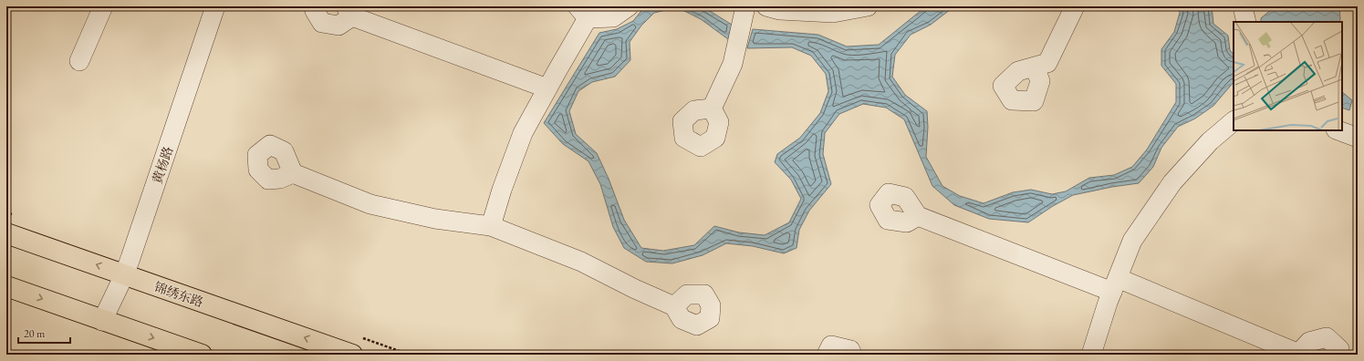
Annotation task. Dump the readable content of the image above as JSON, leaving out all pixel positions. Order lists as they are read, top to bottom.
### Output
{
  "streets": {
    "main road": ["锦绣东路"],
    "street": ["黄杨路"]
  },
  "crossings": [
    ["黄杨路", "锦绣东路"]
  ],
  "scale_bar": "20 m"
}
